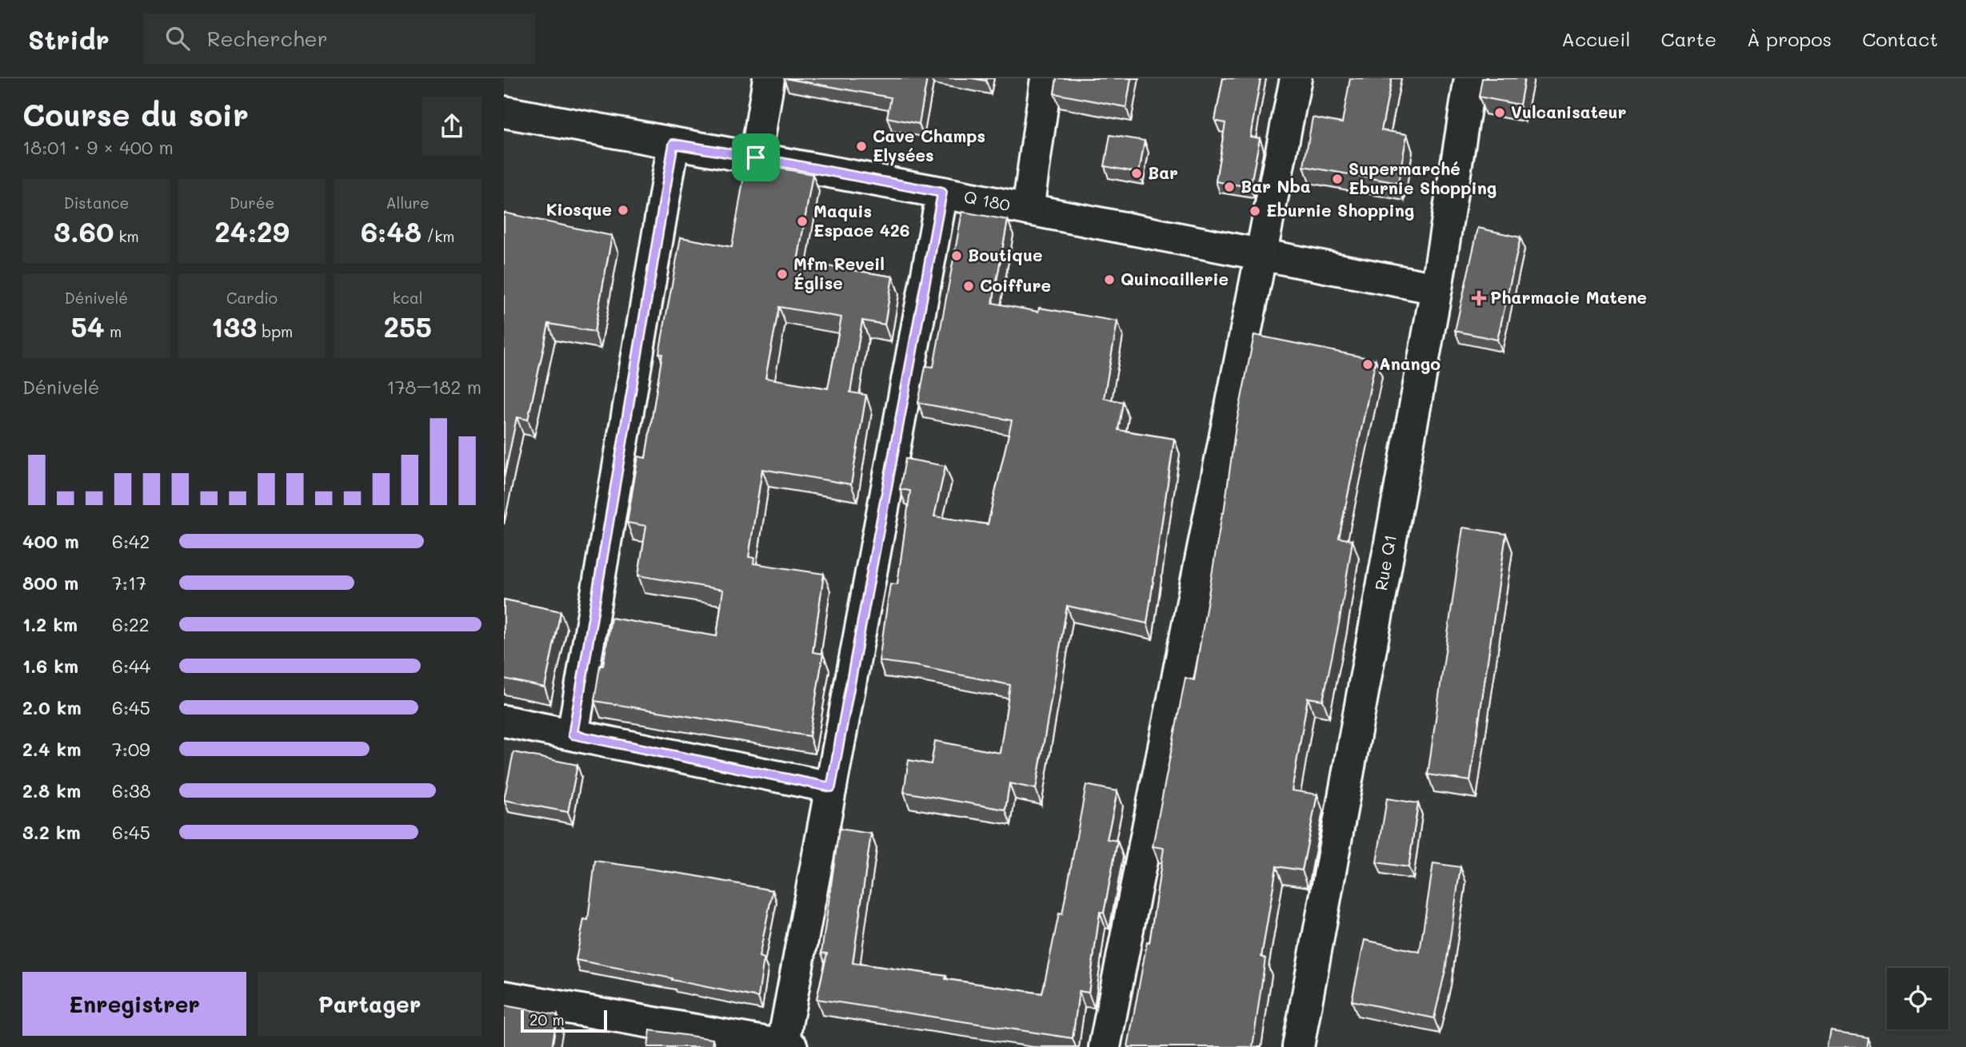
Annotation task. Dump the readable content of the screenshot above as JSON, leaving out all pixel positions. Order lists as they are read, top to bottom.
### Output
{
  "streets": {
    "street": ["Q 180", "Rue Q1"]
  },
  "crossings": [
    ["Q 180", "Rue Q1"]
  ],
  "places": {
    "other": [
      "Vulcanisateur",
      "Cave Champs Elysées",
      "Bar",
      "Supermarché Eburnie Shopping",
      "Bar Nba",
      "Kiosque",
      "Eburnie Shopping",
      "Maquis Espace 426",
      "Boutique",
      "Mfm Reveil Église",
      "Quincaillerie",
      "Coiffure",
      "Anango"
    ],
    "health": ["Pharmacie Matene"]
  },
  "scale_bar": "20 m",
  "page": {
    "header": "Stridr",
    "search": "Rechercher",
    "nav": [
      "Accueil",
      "Carte",
      "À propos",
      "Contact"
    ],
    "heading": ["Course du soir", "18:01 · 9 × 400 m"],
    "stats": [
      ["Distance", "3.60 km"],
      ["Durée", "24:29"],
      ["Allure", "6:48 /km"],
      ["Dénivelé", "54 m"],
      ["Cardio", "133 bpm"],
      ["kcal", "255"]
    ],
    "chart": ["Dénivelé", "178–182 m"],
    "list": [
      {
        "name": "400 m",
        "note": "6:42"
      },
      {
        "name": "800 m",
        "note": "7:17"
      },
      {
        "name": "1.2 km",
        "note": "6:22"
      },
      {
        "name": "1.6 km",
        "note": "6:44"
      },
      {
        "name": "2.0 km",
        "note": "6:45"
      },
      {
        "name": "2.4 km",
        "note": "7:09"
      },
      {
        "name": "2.8 km",
        "note": "6:38"
      },
      {
        "name": "3.2 km",
        "note": "6:45"
      }
    ],
    "buttons": ["Enregistrer", "Partager"],
    "scale": "20 m"
  }
}
